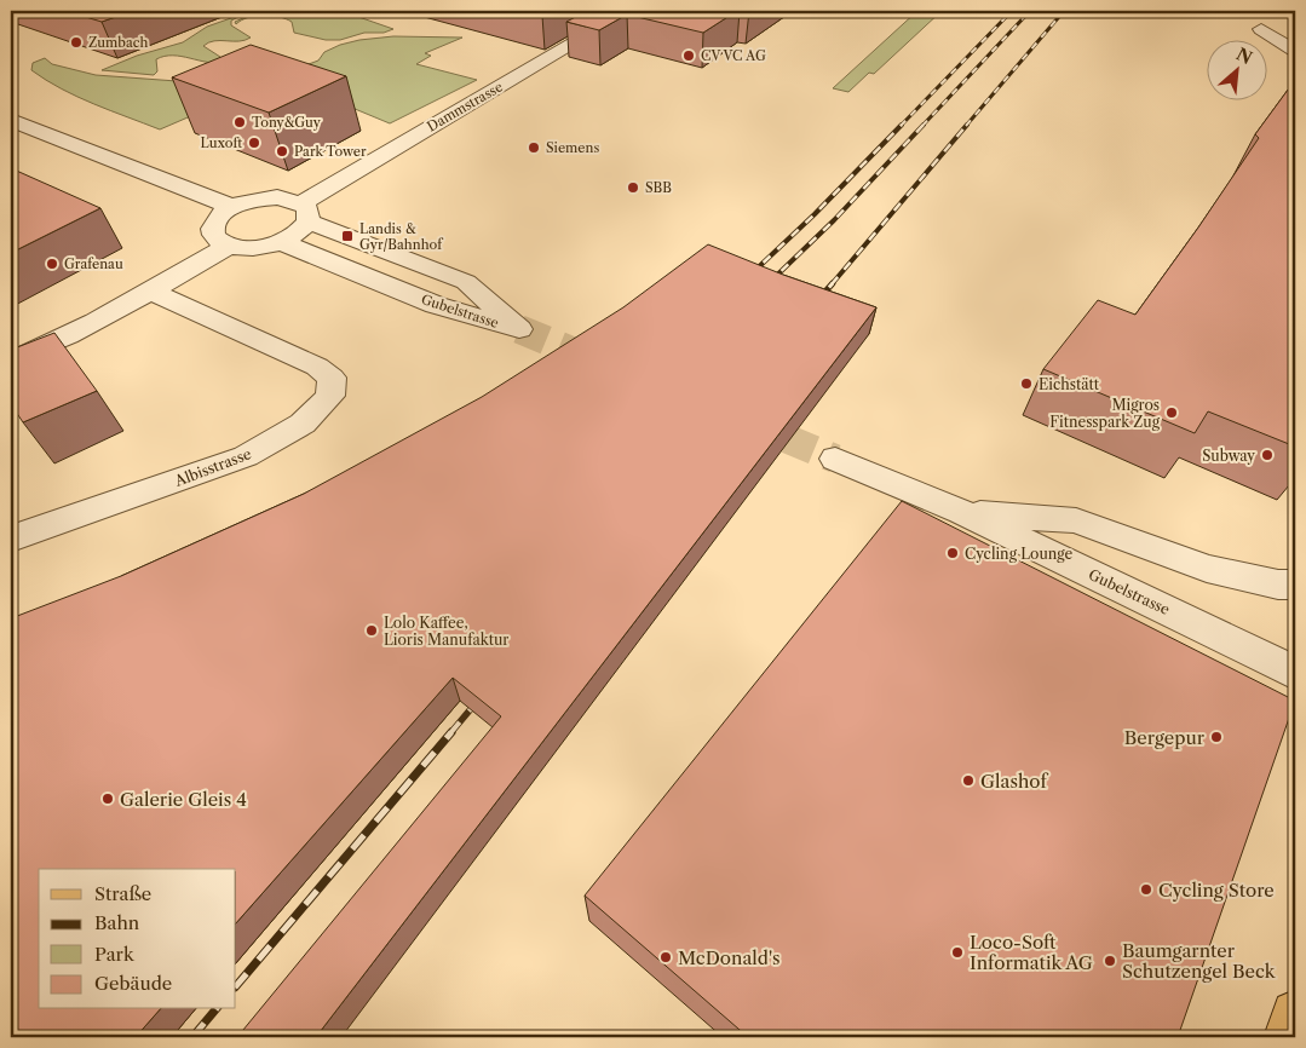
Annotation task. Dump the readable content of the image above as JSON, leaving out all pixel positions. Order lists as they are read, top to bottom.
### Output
{
  "streets": {
    "street": ["Dammstrasse", "Gubelstrasse", "Albisstrasse"]
  },
  "crossings": [
    ["Dammstrasse", "Gubelstrasse"]
  ],
  "places": {
    "other": [
      "Zumbach",
      "CV VC AG",
      "Tony&Guy",
      "Luxoft",
      "Siemens",
      "Park Tower",
      "SBB",
      "Grafenau",
      "Eichstätt",
      "Migros Fitnesspark Zug",
      "Subway",
      "Cycling Lounge",
      "Lolo Kaffee, Lioris Manufaktur",
      "Bergepur",
      "Glashof",
      "Galerie Gleis 4",
      "Cycling Store",
      "Loco-Soft Informatik AG",
      "McDonald's",
      "Baumgarnter Schutzengel Beck"
    ],
    "transit": ["Landis & Gyr/Bahnhof"]
  },
  "legend": [
    "Straße",
    "Bahn",
    "Park",
    "Gebäude"
  ],
  "north": "top right"
}
